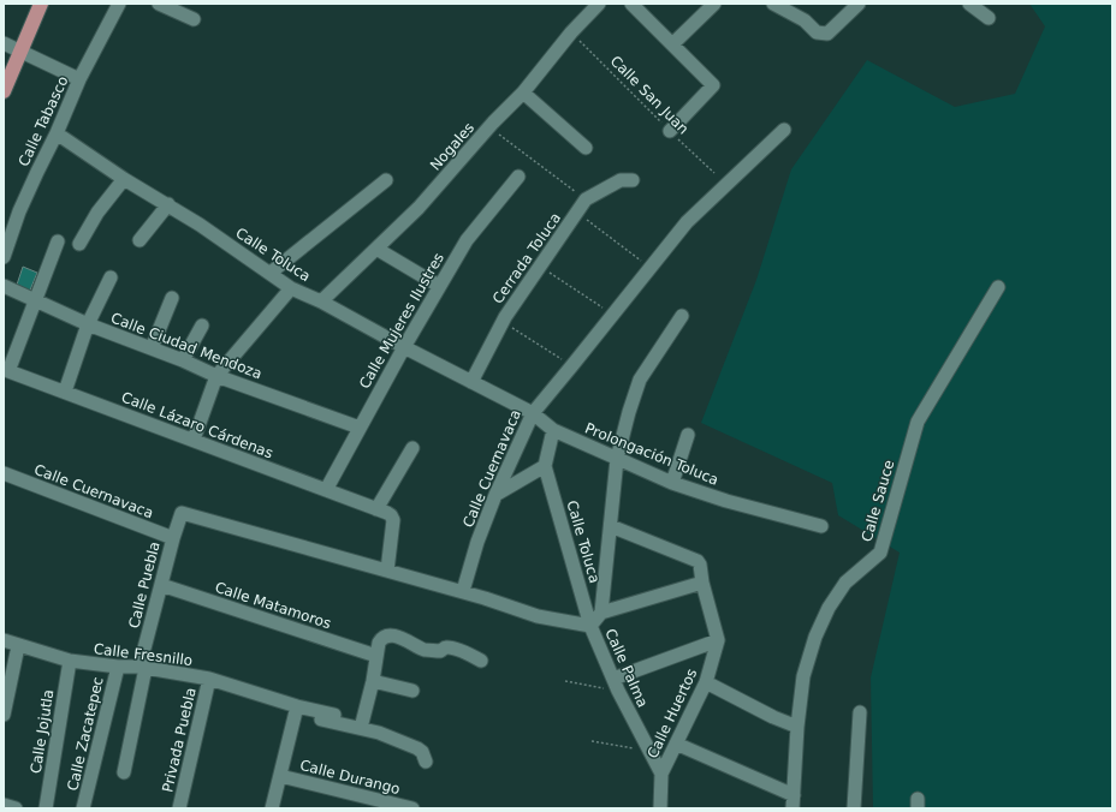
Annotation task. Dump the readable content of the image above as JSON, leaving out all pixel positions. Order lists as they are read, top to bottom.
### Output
{
  "streets": {
    "street": [
      "Calle Tabasco",
      "Nogales",
      "Calle Toluca",
      "Cerrada Toluca",
      "Calle Mujeres Ilustres",
      "Calle Ciudad Mendoza",
      "Calle Lázaro Cárdenas",
      "Prolongación Toluca",
      "Calle Cuernavaca",
      "Calle Sauce",
      "Calle Puebla",
      "Calle Matamoros",
      "Calle Fresnillo",
      "Calle Palma",
      "Calle Huertos",
      "Calle Jojutla",
      "Calle Zacatepec",
      "Privada Puebla",
      "Calle Durango"
    ],
    "path": ["Calle San Juan"]
  },
  "crossings": [
    ["Calle San Juan", "Nogales"],
    ["Calle Tabasco", "Calle Toluca"],
    ["Nogales", "Calle Toluca"],
    ["Calle Toluca", "Cerrada Toluca"],
    ["Calle Toluca", "Calle Mujeres Ilustres"],
    ["Calle Toluca", "Prolongación Toluca"],
    ["Calle Toluca", "Calle Cuernavaca"],
    ["Calle Toluca", "Calle Palma"],
    ["Calle Mujeres Ilustres", "Calle Ciudad Mendoza"],
    ["Calle Mujeres Ilustres", "Calle Lázaro Cárdenas"],
    ["Calle Ciudad Mendoza", "Calle Lázaro Cárdenas"],
    ["Prolongación Toluca", "Calle Cuernavaca"],
    ["Calle Cuernavaca", "Calle Puebla"],
    ["Calle Puebla", "Calle Matamoros"],
    ["Calle Puebla", "Calle Fresnillo"],
    ["Calle Fresnillo", "Calle Jojutla"],
    ["Calle Fresnillo", "Calle Zacatepec"],
    ["Calle Fresnillo", "Privada Puebla"],
    ["Calle Palma", "Calle Huertos"]
  ]
}
